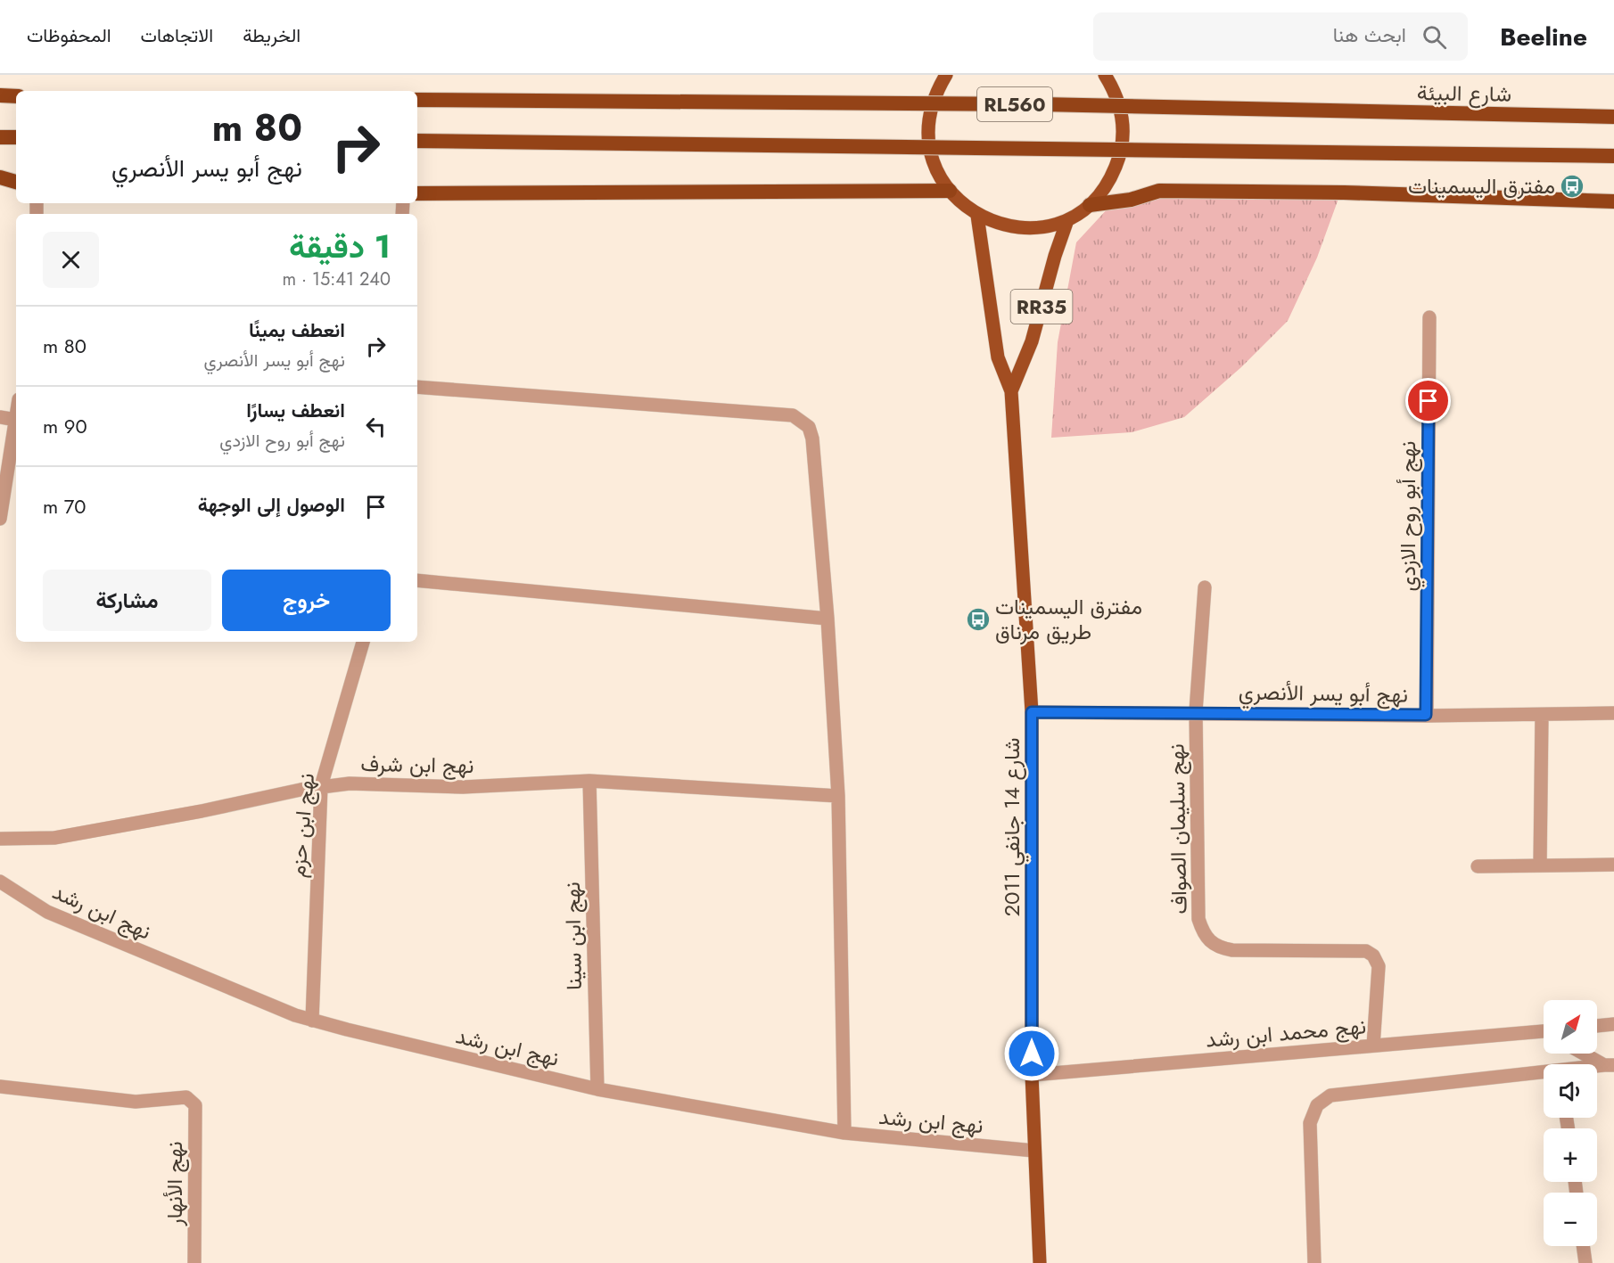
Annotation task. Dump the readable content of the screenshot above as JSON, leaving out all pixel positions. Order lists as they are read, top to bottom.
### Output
{
  "streets": {
    "highway": ["شارع البيئة", "RL560"],
    "main road": ["RR35", "شارع 14 جانفي 2011"],
    "street": [
      "نهج أبو روح الازدي",
      "نهج أبو يسر الأنصري",
      "نهج ابن شرف",
      "نهج ابن حزم",
      "نهج سليمان الصواف",
      "نهج ابن رشد",
      "نهج ابن سينا",
      "نهج محمد ابن رشد",
      "نهج الأنهار"
    ]
  },
  "crossings": [
    ["نهج أبو روح الازدي", "نهج أبو يسر الأنصري"],
    ["نهج أبو يسر الأنصري", "شارع 14 جانفي 2011"],
    ["نهج أبو يسر الأنصري", "نهج سليمان الصواف"],
    ["نهج ابن شرف", "نهج ابن حزم"],
    ["نهج ابن شرف", "نهج ابن سينا"],
    ["نهج ابن حزم", "نهج ابن رشد"],
    ["شارع 14 جانفي 2011", "نهج ابن رشد"],
    ["شارع 14 جانفي 2011", "نهج محمد ابن رشد"],
    ["نهج سليمان الصواف", "نهج محمد ابن رشد"],
    ["نهج ابن رشد", "نهج ابن سينا"]
  ],
  "places": {
    "bus stop": ["مفترق اليسمينات", "مفترق اليسمينات طريق مرناق"]
  },
  "north": "top right",
  "page": {
    "header": "Beeline",
    "search": "ابحث هنا",
    "nav": ["الخريطة", "الاتجاهات", "المحفوظات"],
    "turn": ["80 m", "نهج أبو يسر الأنصري"],
    "heading": ["1 دقيقة", "240 m · 15:41"],
    "list": [
      {
        "name": "انعطف يمينًا",
        "note": "نهج أبو يسر الأنصري",
        "value": "80 m"
      },
      {
        "name": "انعطف يسارًا",
        "note": "نهج أبو روح الازدي",
        "value": "90 m"
      },
      {
        "name": "الوصول إلى الوجهة",
        "value": "70 m"
      }
    ],
    "buttons": ["خروج", "مشاركة"],
    "map_buttons": ["+", "−"]
  }
}
